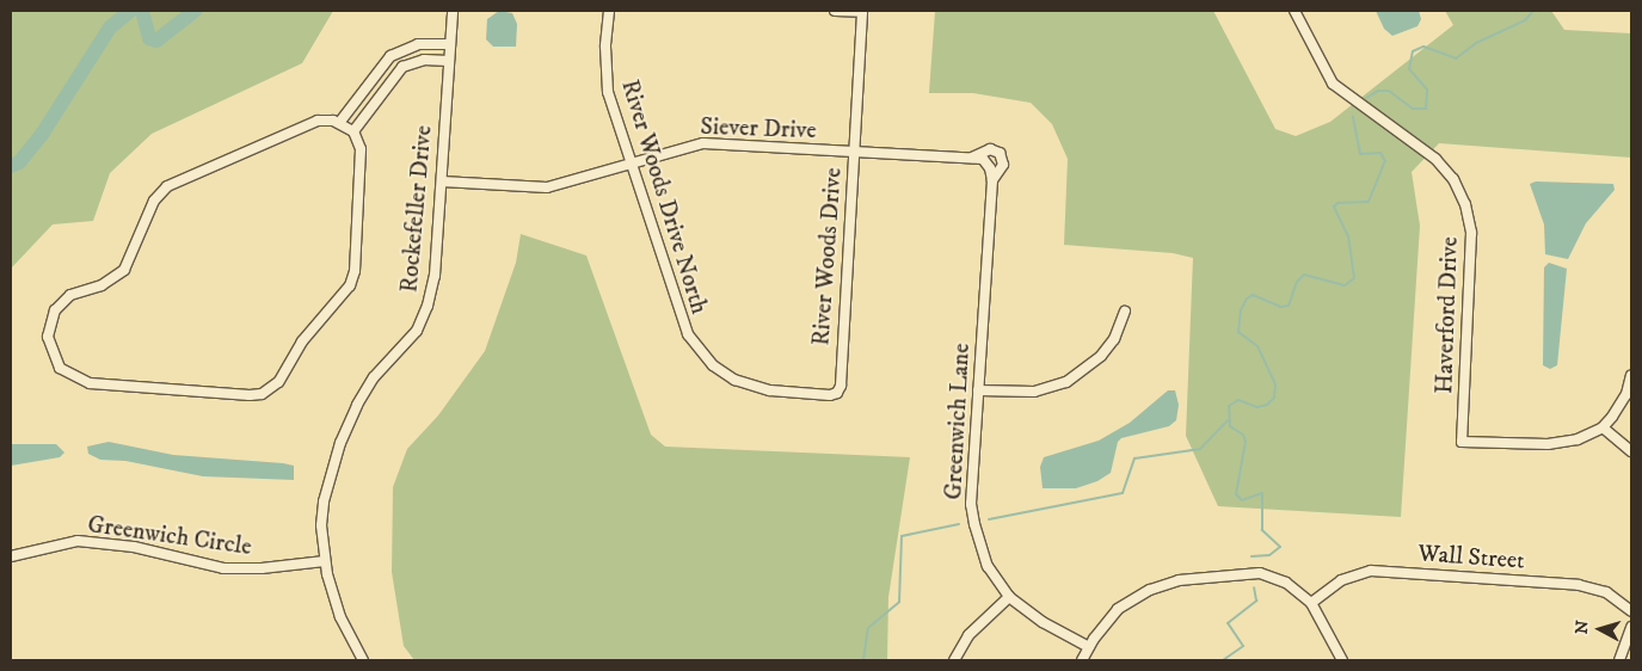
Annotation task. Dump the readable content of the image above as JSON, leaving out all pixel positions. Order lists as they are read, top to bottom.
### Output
{
  "streets": {
    "street": [
      "Siever Drive",
      "River Woods Drive North",
      "Rockefeller Drive",
      "River Woods Drive",
      "Haverford Drive",
      "Greenwich Lane",
      "Greenwich Circle",
      "Wall Street"
    ]
  },
  "crossings": [
    ["Siever Drive", "River Woods Drive North"],
    ["Siever Drive", "Rockefeller Drive"],
    ["Siever Drive", "River Woods Drive"],
    ["Siever Drive", "Greenwich Lane"],
    ["River Woods Drive North", "River Woods Drive"],
    ["Rockefeller Drive", "Greenwich Circle"]
  ],
  "north": "left"
}
